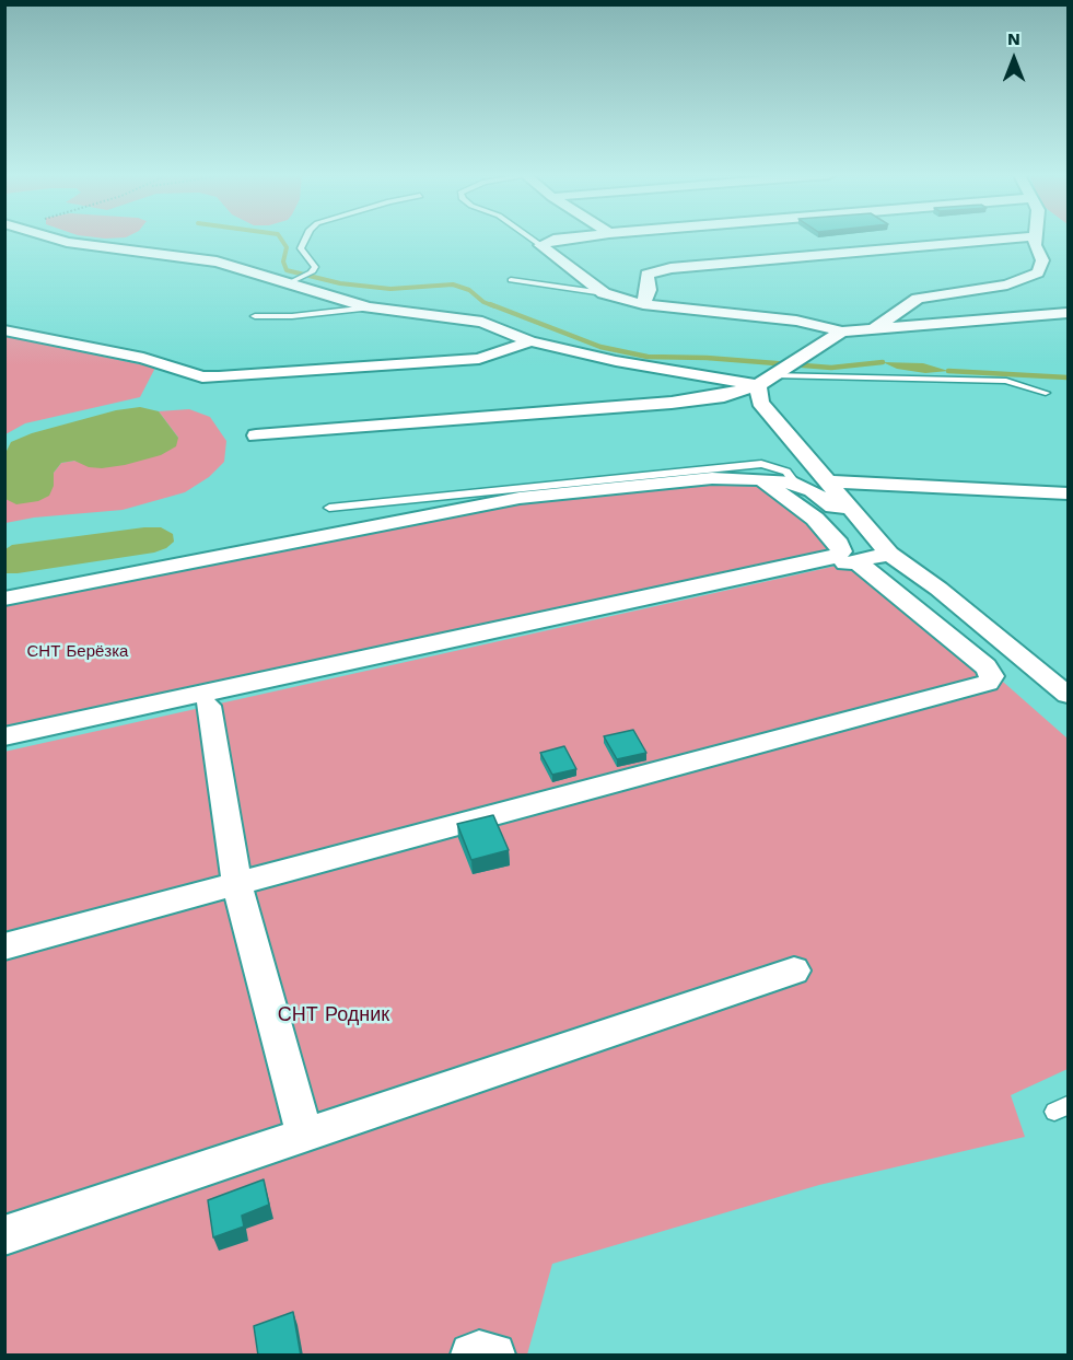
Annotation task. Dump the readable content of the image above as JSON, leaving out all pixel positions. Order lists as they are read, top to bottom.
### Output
{
  "parks": ["СНТ Берёзка", "СНТ Родник"],
  "north": "top"
}
